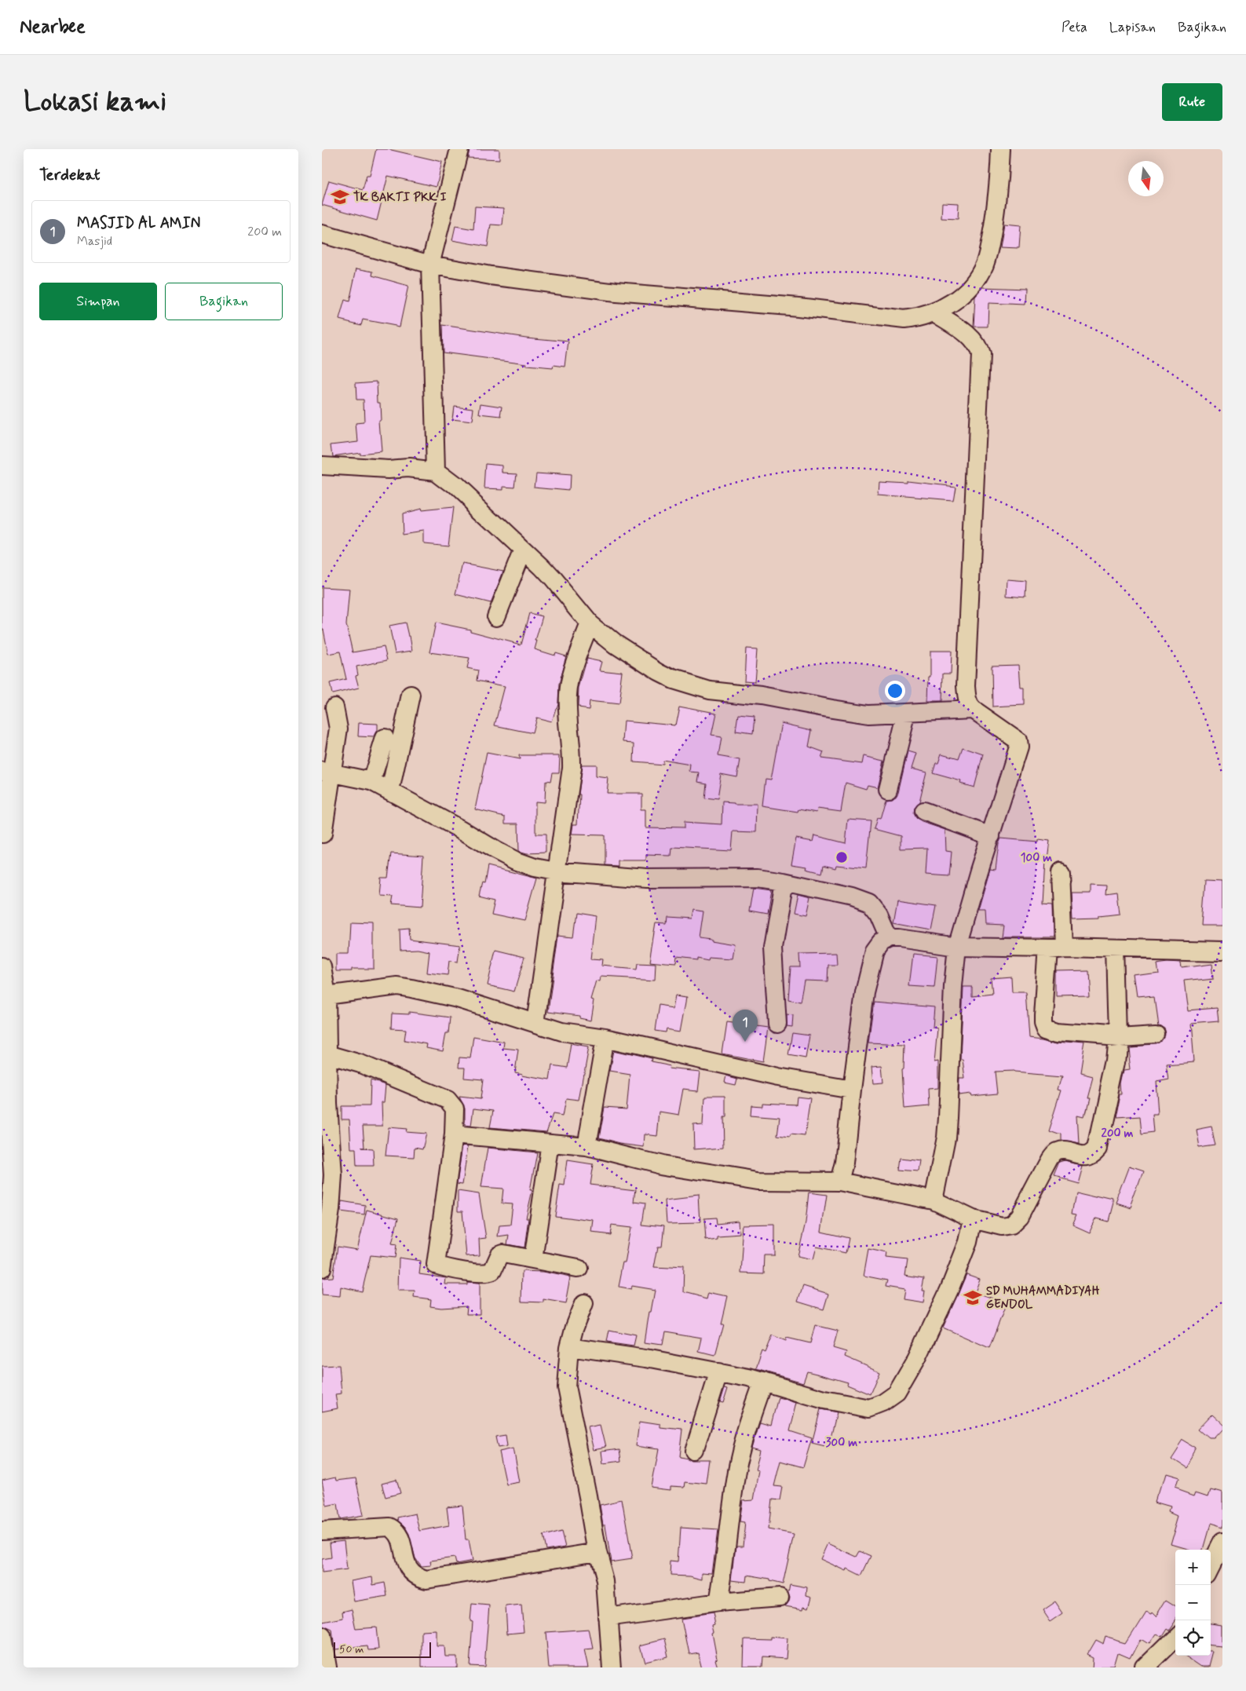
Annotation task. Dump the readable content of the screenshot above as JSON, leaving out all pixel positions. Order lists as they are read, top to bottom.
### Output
{
  "places": {
    "school or university": ["TK BAKTI PKK I", "SD MUHAMMADIYAH GENDOL"]
  },
  "scale_bar": "50 m",
  "north": "bottom",
  "page": {
    "header": "Nearbee",
    "nav": ["Peta", "Lapisan", "Bagikan"],
    "buttons": [
      "Rute",
      ["Simpan", "Bagikan"]
    ],
    "title": "Lokasi kami",
    "heading": "Terdekat",
    "list": [
      {
        "mark": "1",
        "name": "MASJID AL AMIN",
        "note": "Masjid",
        "value": "200 m"
      }
    ],
    "pins": "1",
    "map_buttons": ["+", "−"],
    "scale": "50 m"
  },
  "rings": ["100 m", "200 m", "300 m"]
}
